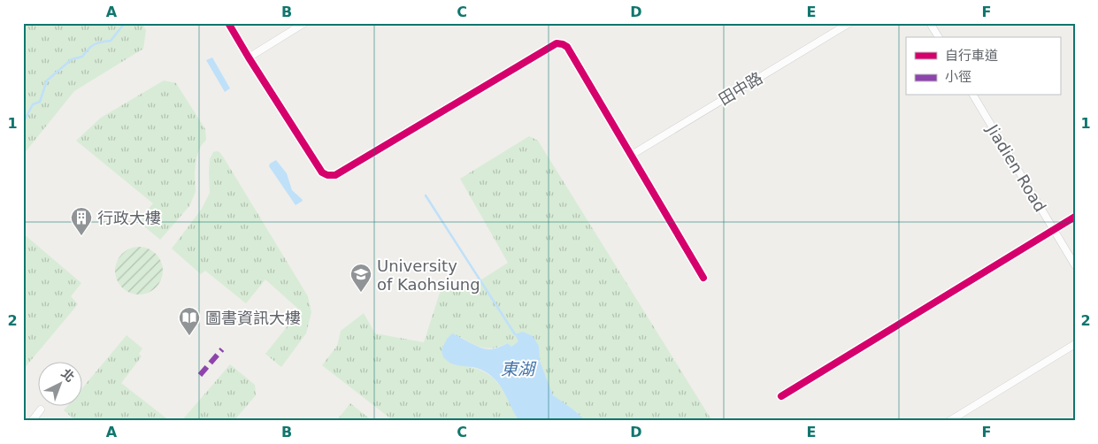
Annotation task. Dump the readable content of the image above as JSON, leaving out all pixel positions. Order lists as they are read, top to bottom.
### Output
{
  "streets": {
    "street": ["田中路", "Jiadien Road"]
  },
  "water": ["東湖"],
  "places": {
    "building": ["行政大樓"],
    "school or university": ["University of Kaohsiung"],
    "library": ["圖書資訊大樓"]
  },
  "legend": ["自行車道", "小徑"],
  "north": "top right",
  "grid": {
    "columns": [
      "A",
      "B",
      "C",
      "D",
      "E",
      "F"
    ],
    "rows": ["1", "2"]
  }
}
